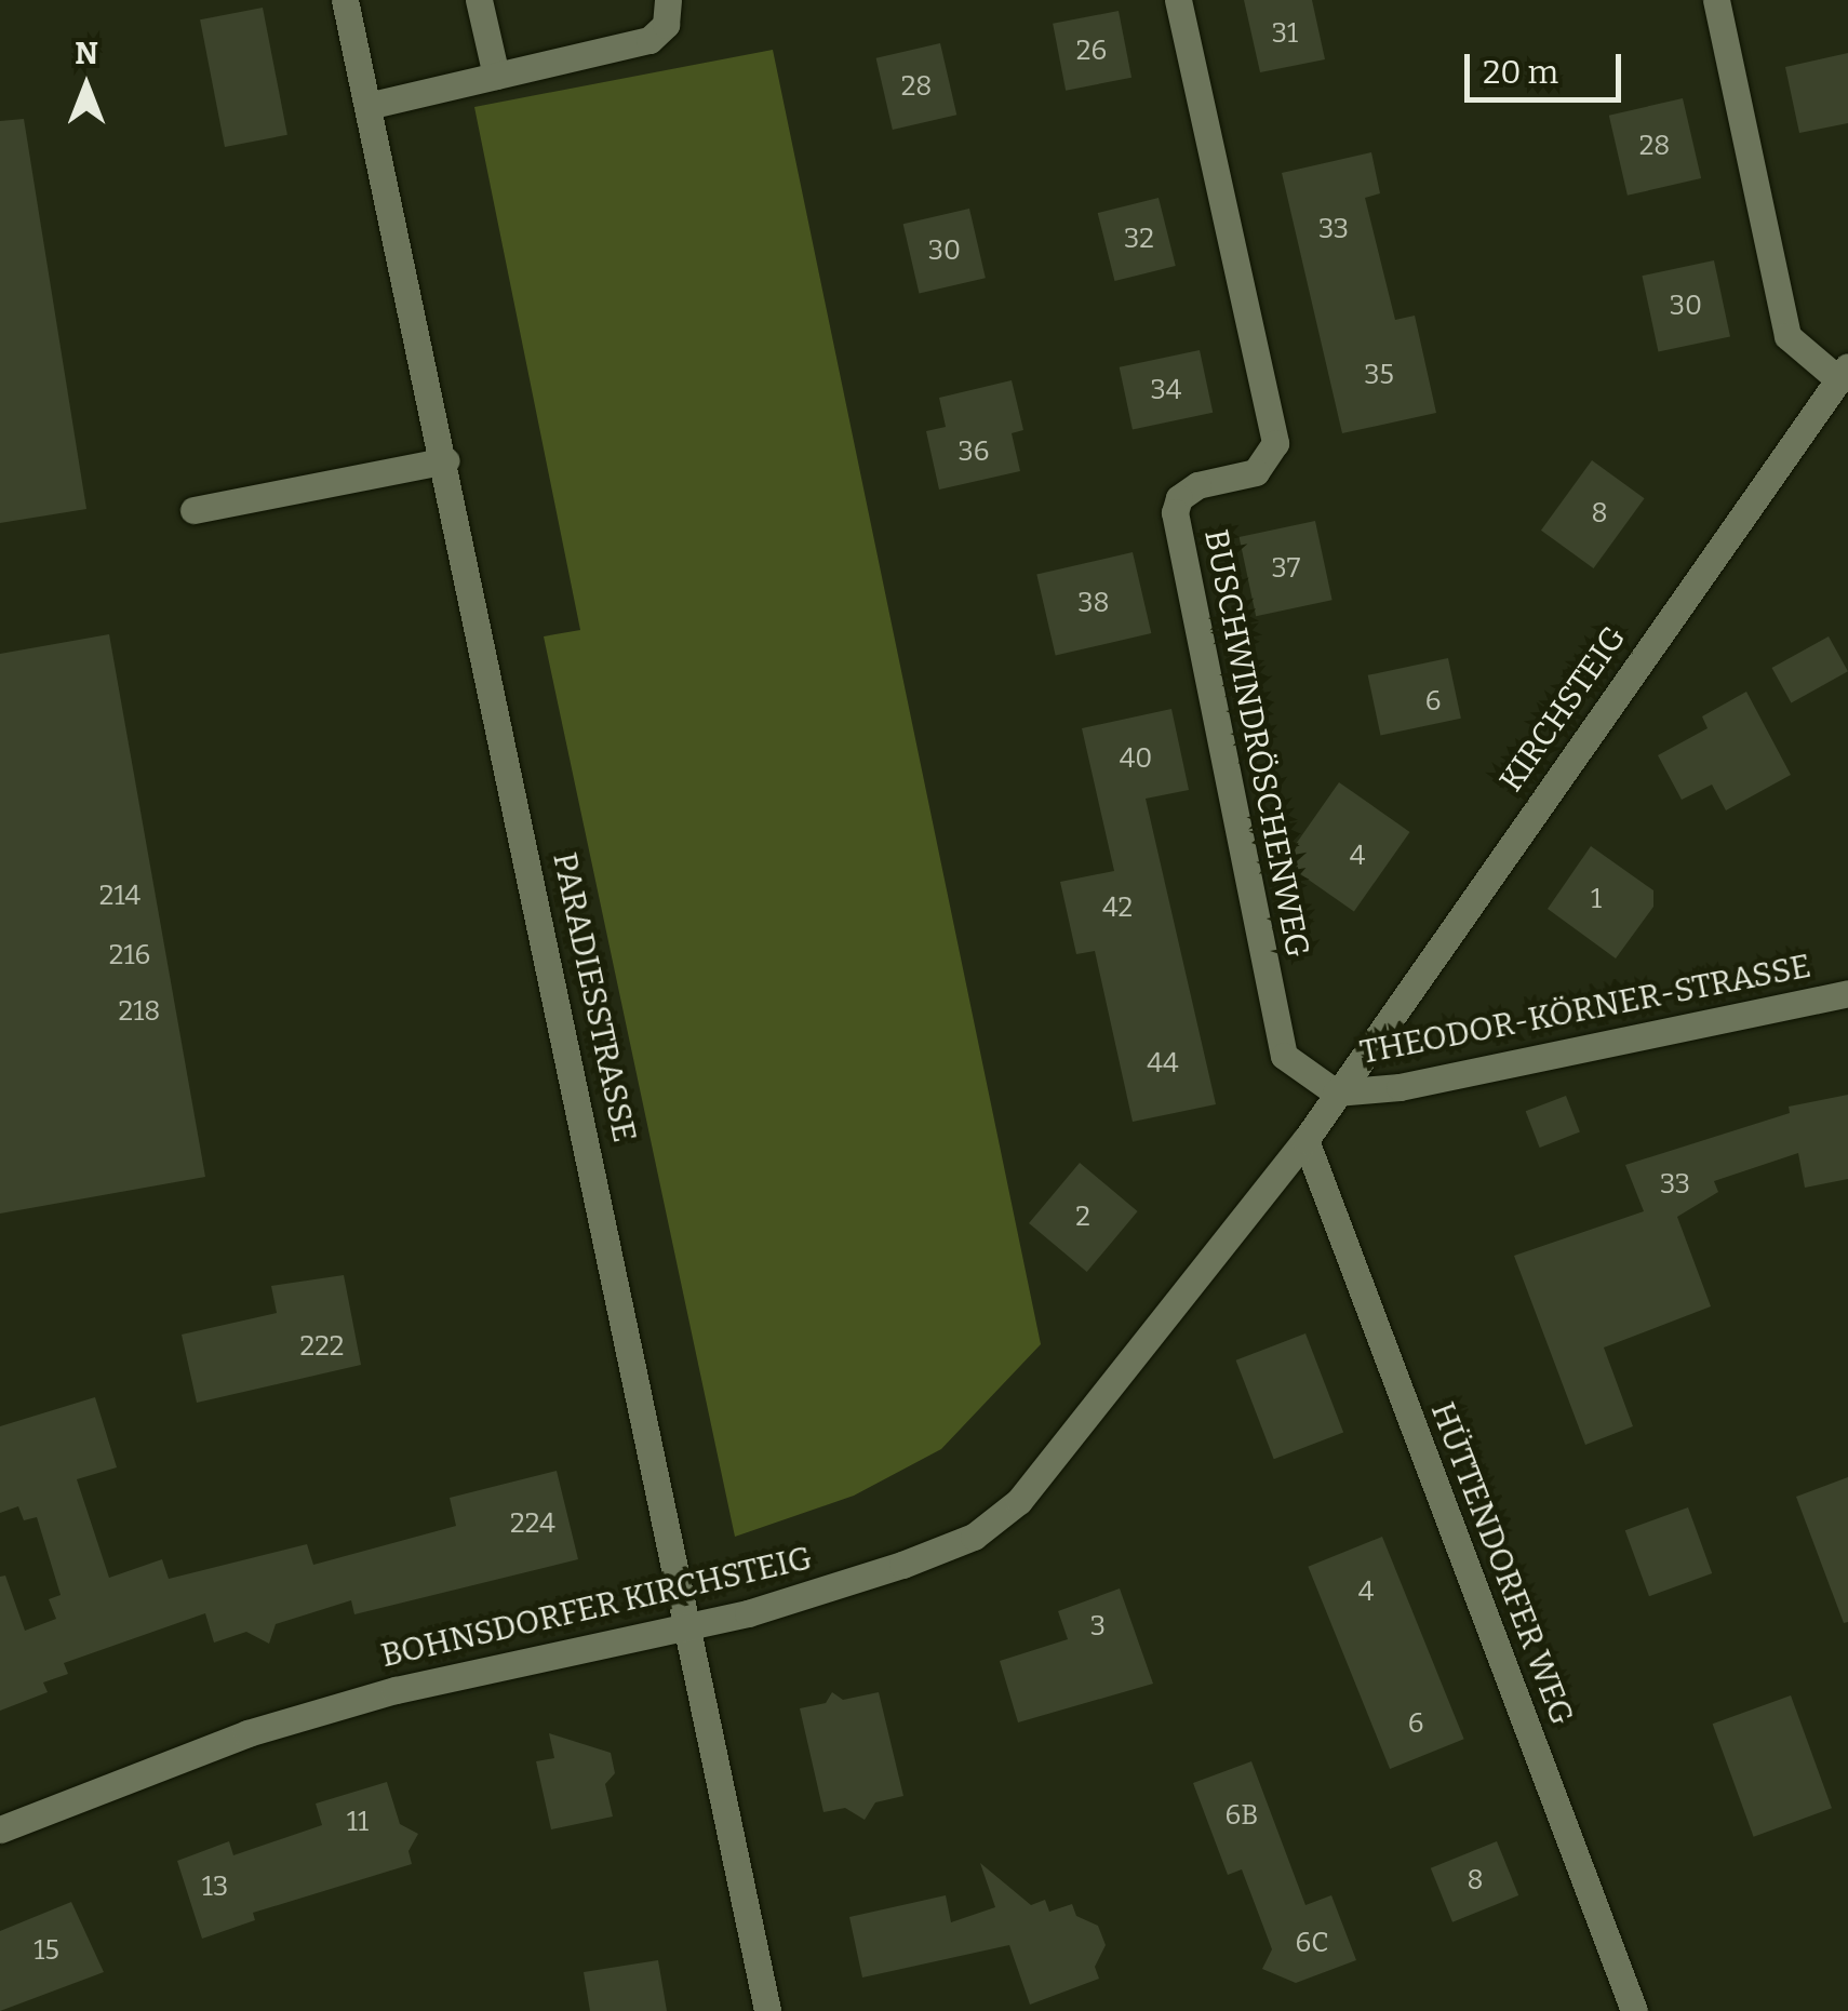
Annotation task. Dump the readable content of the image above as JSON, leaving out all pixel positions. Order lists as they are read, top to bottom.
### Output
{
  "streets": {
    "street": [
      "KIRCHSTEIG",
      "BUSCHWINDRÖSCHENWEG",
      "PARADIESSTRASSE",
      "THEODOR-KÖRNER-STRASSE",
      "HÜTTENDORFER WEG",
      "BOHNSDORFER KIRCHSTEIG"
    ]
  },
  "crossings": [
    ["KIRCHSTEIG", "BUSCHWINDRÖSCHENWEG"],
    ["KIRCHSTEIG", "THEODOR-KÖRNER-STRASSE"],
    ["KIRCHSTEIG", "BOHNSDORFER KIRCHSTEIG"],
    ["BUSCHWINDRÖSCHENWEG", "THEODOR-KÖRNER-STRASSE"],
    ["BUSCHWINDRÖSCHENWEG", "BOHNSDORFER KIRCHSTEIG"],
    ["PARADIESSTRASSE", "BOHNSDORFER KIRCHSTEIG"],
    ["THEODOR-KÖRNER-STRASSE", "BOHNSDORFER KIRCHSTEIG"],
    ["HÜTTENDORFER WEG", "BOHNSDORFER KIRCHSTEIG"]
  ],
  "house_numbers": [
    "31",
    "26",
    "28",
    "28",
    "33",
    "32",
    "30",
    "30",
    "35",
    "34",
    "36",
    "8",
    "37",
    "38",
    "6",
    "40",
    "4",
    "214",
    "1",
    "42",
    "216",
    "218",
    "44",
    "33",
    "2",
    "222",
    "224",
    "4",
    "3",
    "6",
    "6B",
    "11",
    "8",
    "13",
    "6C",
    "15"
  ],
  "scale_bar": "20 m",
  "north": "top"
}
